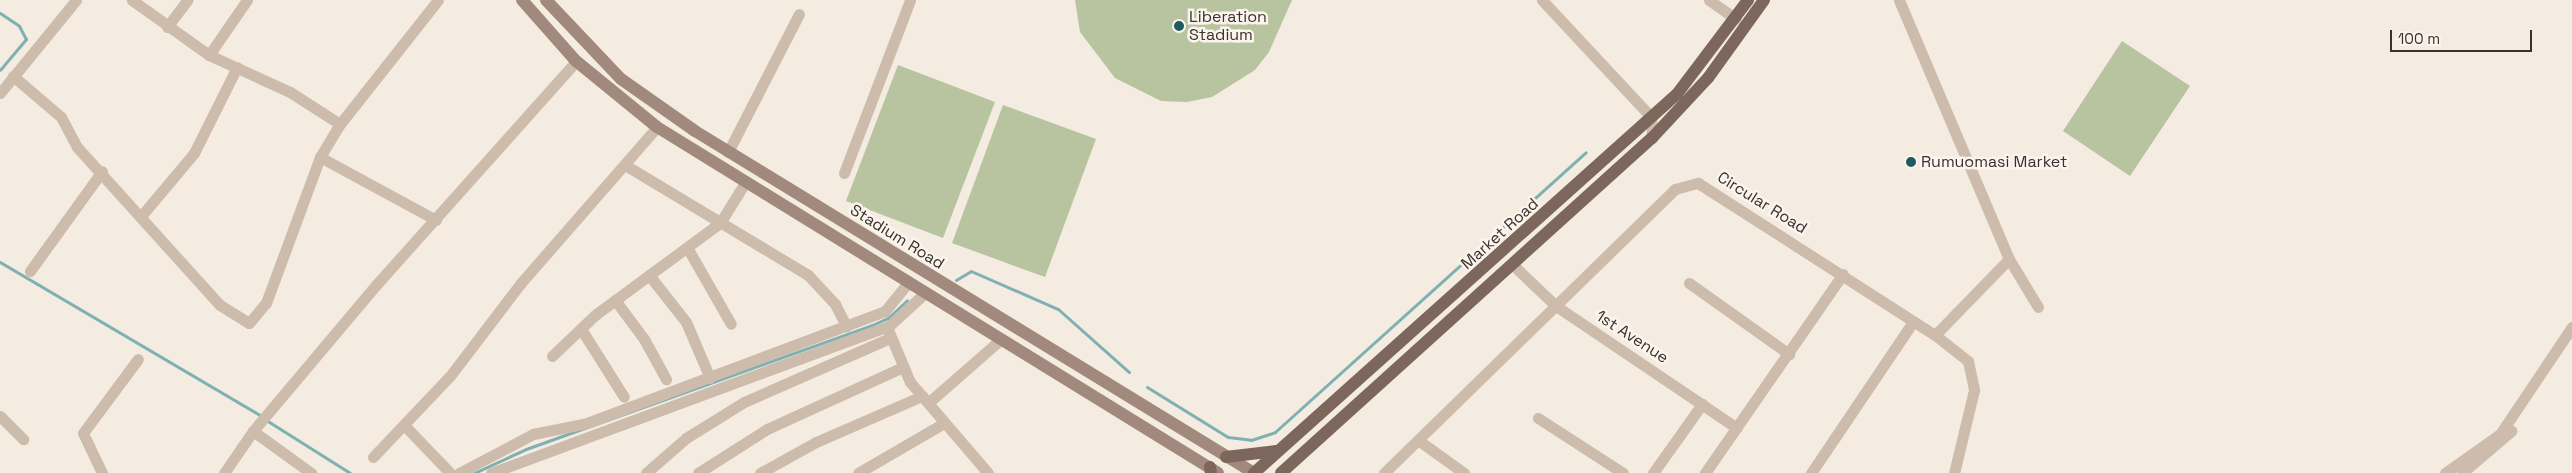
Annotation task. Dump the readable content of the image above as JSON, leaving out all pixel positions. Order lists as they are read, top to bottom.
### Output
{
  "streets": {
    "main road": ["Market Road", "Stadium Road"],
    "street": ["Circular Road", "1st Avenue"]
  },
  "crossings": [
    ["Circular Road", "1st Avenue"],
    ["Market Road", "Stadium Road"],
    ["Market Road", "1st Avenue"]
  ],
  "places": ["Liberation Stadium", "Rumuomasi Market"],
  "scale_bar": "100 m"
}
